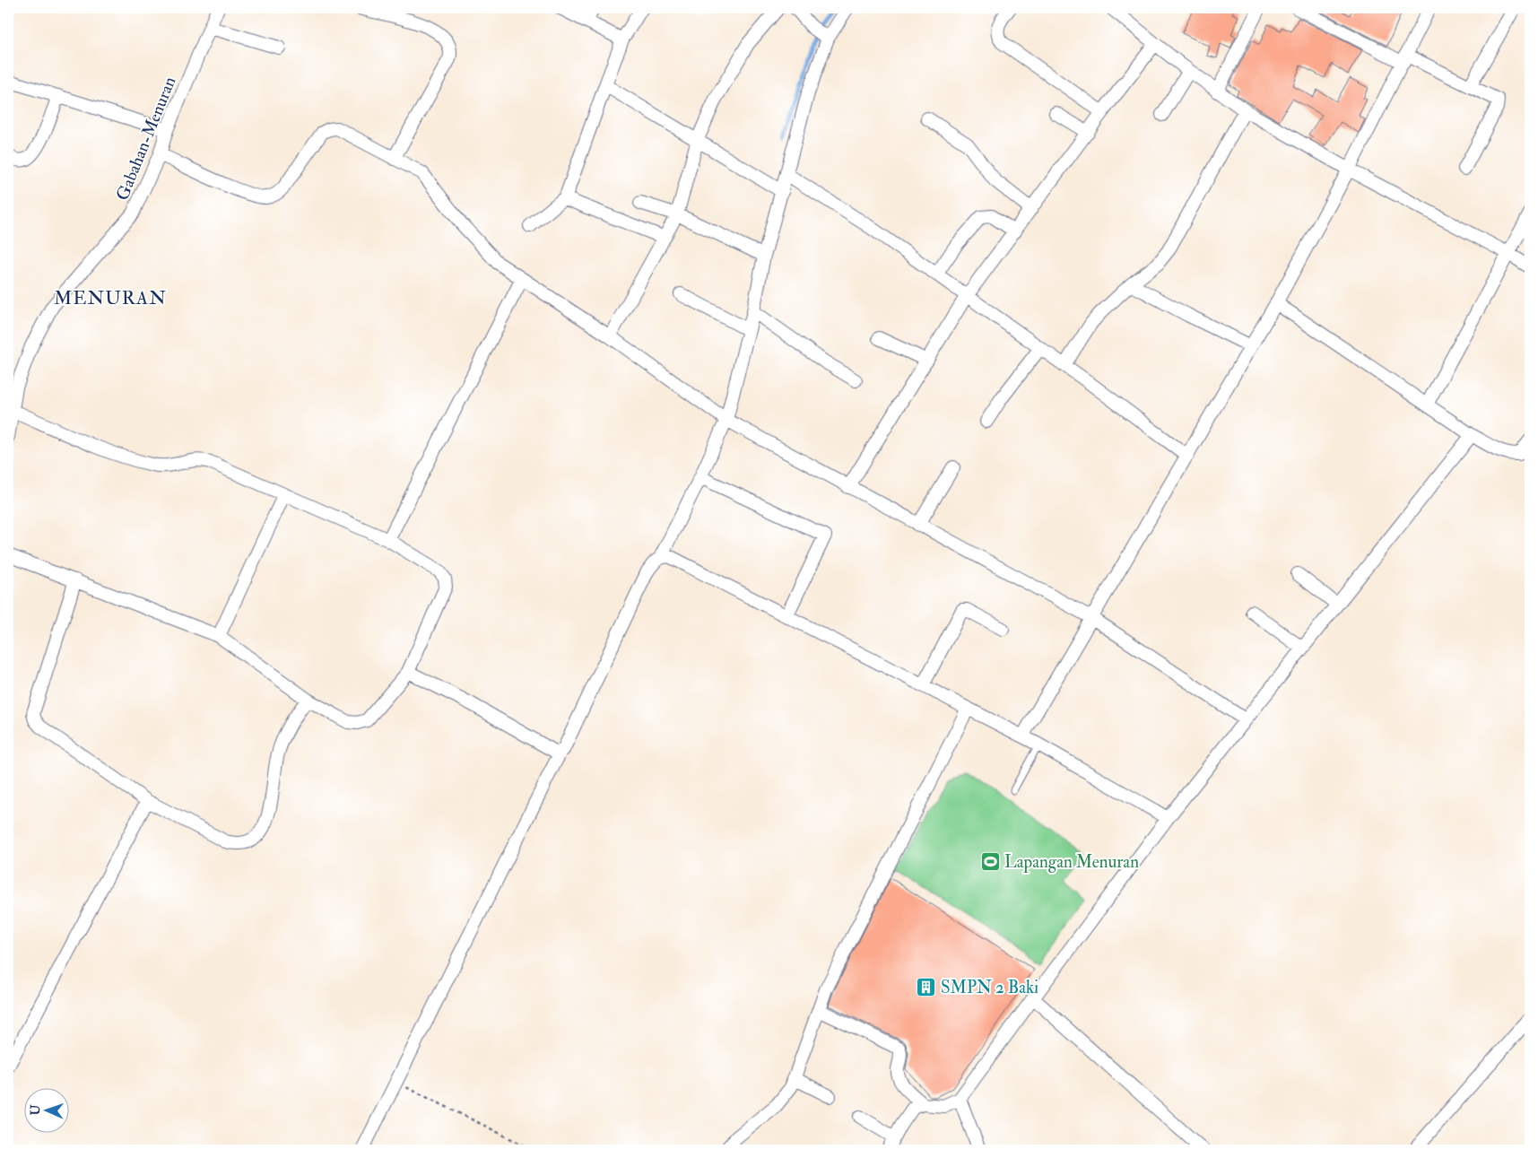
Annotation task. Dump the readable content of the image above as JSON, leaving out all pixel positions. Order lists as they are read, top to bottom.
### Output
{
  "streets": {
    "street": ["Gabahan-Menuran"]
  },
  "districts": ["MENURAN"],
  "places": {
    "sports": ["Lapangan Menuran"],
    "building": ["SMPN 2 Baki"]
  },
  "north": "left"
}
